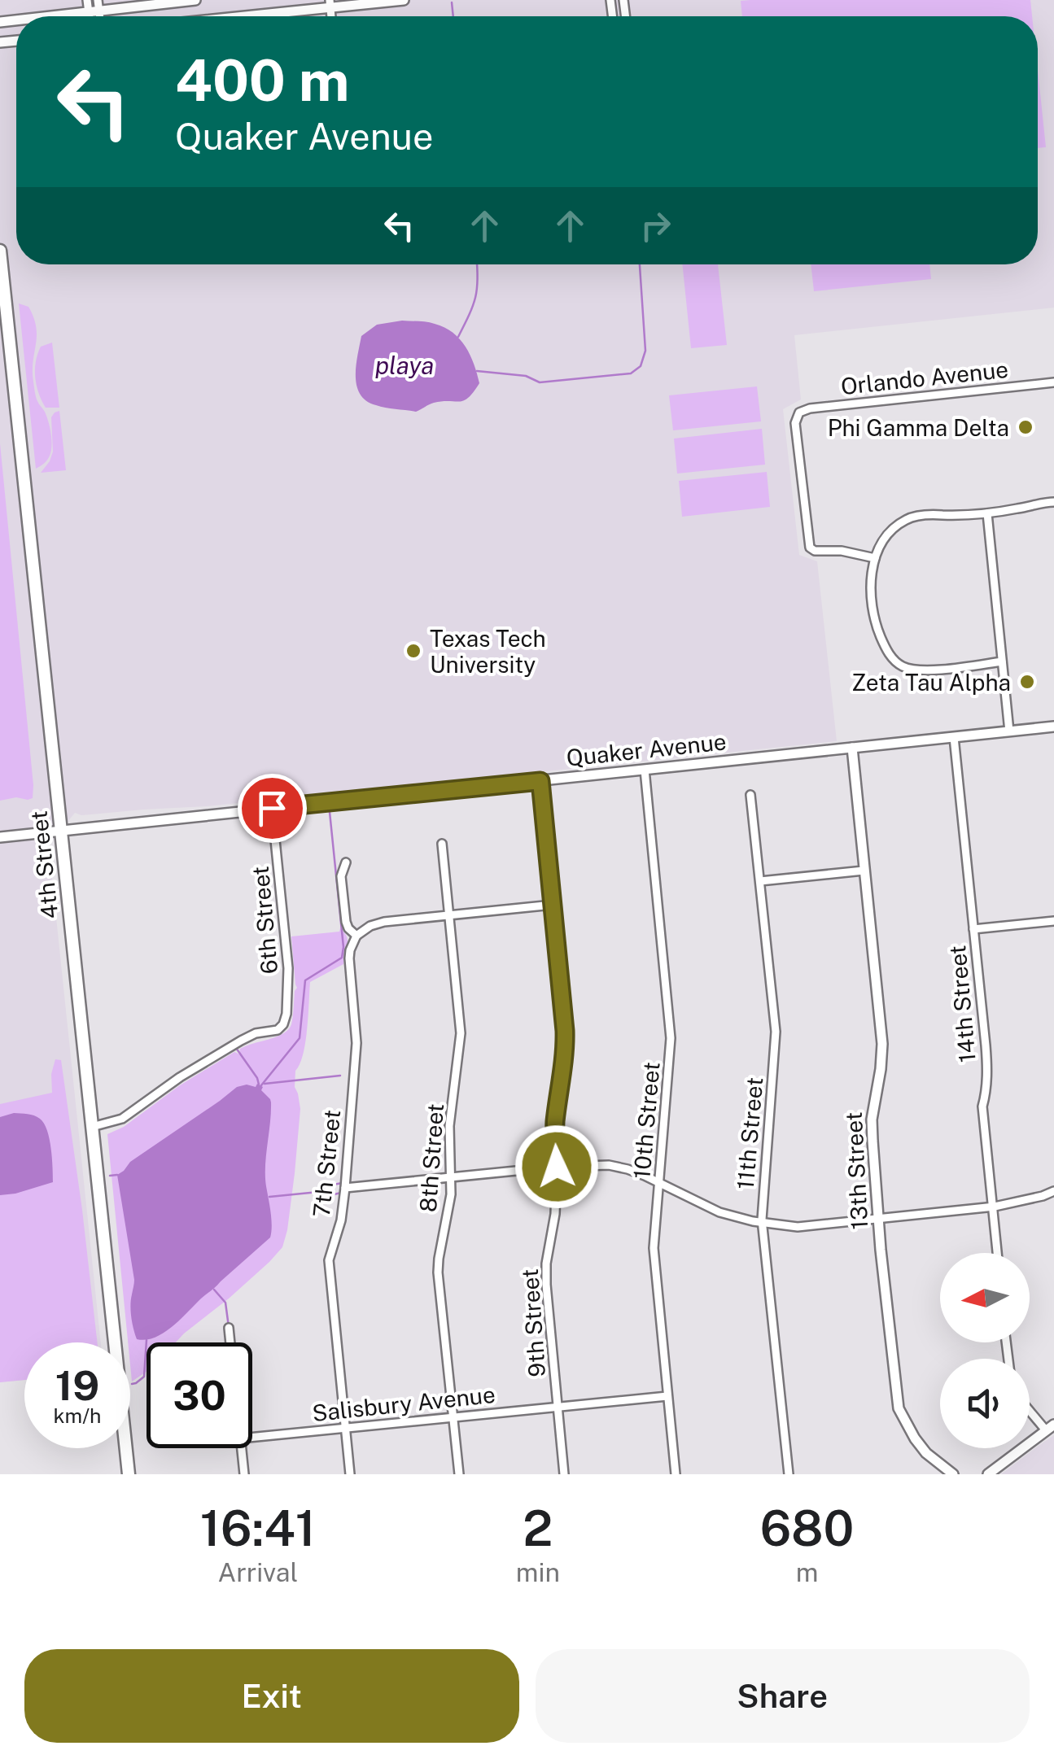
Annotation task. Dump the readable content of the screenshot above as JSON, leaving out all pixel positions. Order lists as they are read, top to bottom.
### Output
{
  "streets": {
    "main road": ["Quaker Avenue", "4th Street", "13th Street"],
    "street": [
      "Orlando Avenue",
      "6th Street",
      "14th Street",
      "10th Street",
      "11th Street",
      "8th Street",
      "7th Street",
      "9th Street",
      "Salisbury Avenue"
    ]
  },
  "crossings": [
    ["Quaker Avenue", "4th Street"],
    ["Quaker Avenue", "6th Street"],
    ["Quaker Avenue", "14th Street"],
    ["Quaker Avenue", "10th Street"],
    ["Quaker Avenue", "13th Street"],
    ["Quaker Avenue", "9th Street"],
    ["4th Street", "6th Street"],
    ["10th Street", "Salisbury Avenue"],
    ["8th Street", "Salisbury Avenue"],
    ["7th Street", "Salisbury Avenue"],
    ["9th Street", "Salisbury Avenue"]
  ],
  "water": ["playa"],
  "places": ["Phi Gamma Delta", "Texas Tech University", "Zeta Tau Alpha"],
  "north": "left",
  "page": {
    "turn": ["400 m", "Quaker Avenue"],
    "speed": "19 km/h",
    "limit": "30",
    "eta": [
      "16:41",
      "Arrival",
      "2",
      "min",
      "680",
      "m"
    ],
    "buttons": ["Exit", "Share"]
  }
}
